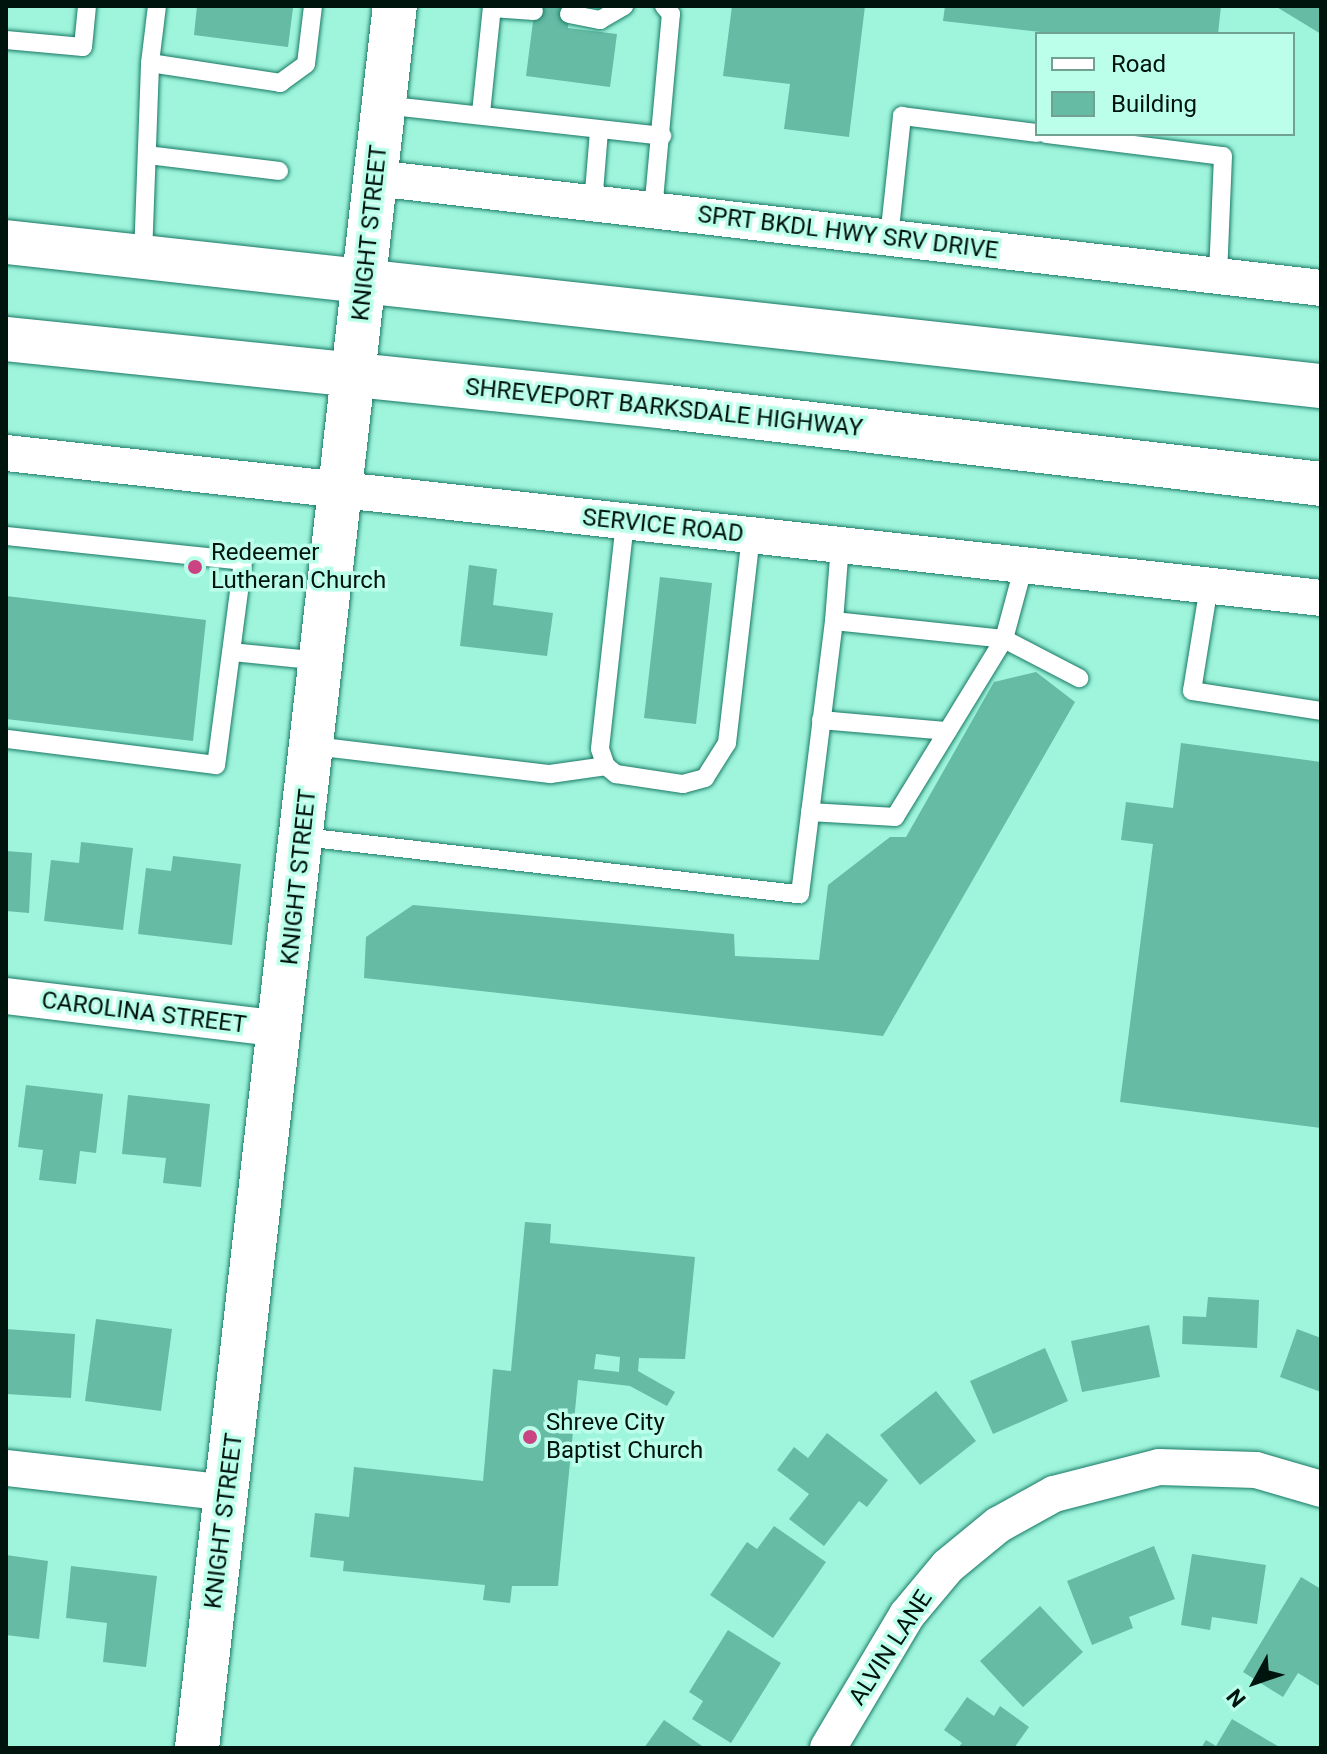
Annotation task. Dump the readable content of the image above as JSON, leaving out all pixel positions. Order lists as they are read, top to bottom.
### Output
{
  "streets": {
    "main road": ["KNIGHT STREET", "SHREVEPORT BARKSDALE HIGHWAY"],
    "street": [
      "SPRT BKDL HWY SRV DRIVE",
      "SERVICE ROAD",
      "CAROLINA STREET",
      "ALVIN LANE"
    ]
  },
  "crossings": [
    ["KNIGHT STREET", "SPRT BKDL HWY SRV DRIVE"],
    ["KNIGHT STREET", "SHREVEPORT BARKSDALE HIGHWAY"],
    ["KNIGHT STREET", "SERVICE ROAD"],
    ["KNIGHT STREET", "CAROLINA STREET"]
  ],
  "places": ["Redeemer Lutheran Church", "Shreve City Baptist Church"],
  "legend": ["Road", "Building"],
  "north": "bottom left"
}
